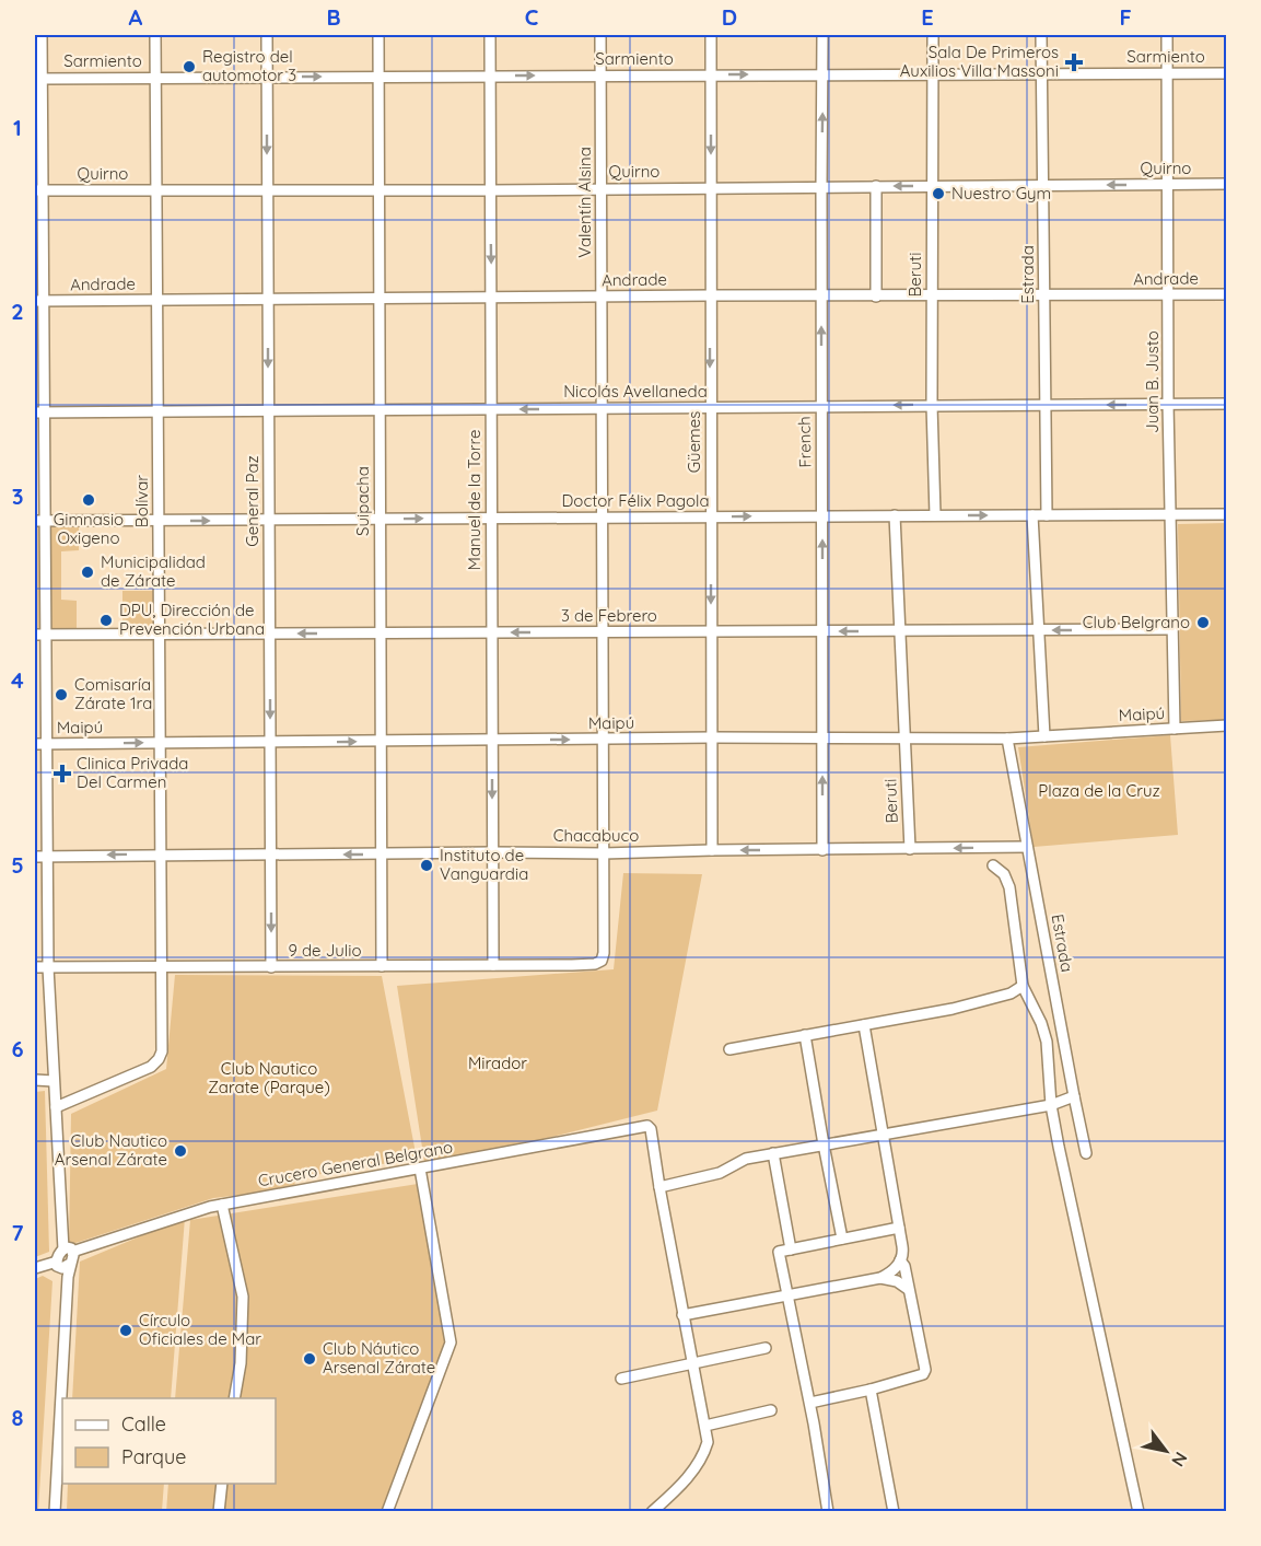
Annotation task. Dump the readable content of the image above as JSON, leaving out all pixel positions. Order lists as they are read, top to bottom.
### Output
{
  "streets": {
    "street": [
      "Sarmiento",
      "Quirno",
      "Valentín Alsina",
      "Beruti",
      "Estrada",
      "Andrade",
      "Juan B. Justo",
      "Nicolás Avellaneda",
      "Güemes",
      "French",
      "Manuel de la Torre",
      "Bolívar",
      "General Paz",
      "Suipacha",
      "Doctor Félix Pagola",
      "3 de Febrero",
      "Maipú",
      "Chacabuco",
      "9 de Julio",
      "Crucero General Belgrano"
    ]
  },
  "crossings": [
    ["Sarmiento", "Valentín Alsina"],
    ["Sarmiento", "Beruti"],
    ["Sarmiento", "Estrada"],
    ["Sarmiento", "Juan B. Justo"],
    ["Sarmiento", "Güemes"],
    ["Sarmiento", "French"],
    ["Sarmiento", "Manuel de la Torre"],
    ["Sarmiento", "Bolívar"],
    ["Sarmiento", "General Paz"],
    ["Sarmiento", "Suipacha"],
    ["Quirno", "Valentín Alsina"],
    ["Quirno", "Beruti"],
    ["Quirno", "Estrada"],
    ["Quirno", "Juan B. Justo"],
    ["Quirno", "Güemes"],
    ["Quirno", "French"],
    ["Quirno", "Manuel de la Torre"],
    ["Quirno", "Bolívar"],
    ["Quirno", "General Paz"],
    ["Quirno", "Suipacha"],
    ["Valentín Alsina", "Andrade"],
    ["Valentín Alsina", "Nicolás Avellaneda"],
    ["Valentín Alsina", "Doctor Félix Pagola"],
    ["Valentín Alsina", "3 de Febrero"],
    ["Valentín Alsina", "Maipú"],
    ["Valentín Alsina", "Chacabuco"],
    ["Valentín Alsina", "9 de Julio"],
    ["Beruti", "Andrade"],
    ["Beruti", "Nicolás Avellaneda"],
    ["Beruti", "Doctor Félix Pagola"],
    ["Beruti", "3 de Febrero"],
    ["Beruti", "Maipú"],
    ["Beruti", "Chacabuco"],
    ["Estrada", "Andrade"],
    ["Estrada", "Nicolás Avellaneda"],
    ["Estrada", "Doctor Félix Pagola"],
    ["Estrada", "Maipú"],
    ["Estrada", "Chacabuco"],
    ["Andrade", "Juan B. Justo"],
    ["Andrade", "Güemes"],
    ["Andrade", "French"],
    ["Andrade", "Manuel de la Torre"],
    ["Andrade", "Bolívar"],
    ["Andrade", "General Paz"],
    ["Andrade", "Suipacha"],
    ["Juan B. Justo", "Nicolás Avellaneda"],
    ["Juan B. Justo", "Doctor Félix Pagola"],
    ["Juan B. Justo", "3 de Febrero"],
    ["Juan B. Justo", "Maipú"],
    ["Nicolás Avellaneda", "Güemes"],
    ["Nicolás Avellaneda", "French"],
    ["Nicolás Avellaneda", "Manuel de la Torre"],
    ["Nicolás Avellaneda", "Bolívar"],
    ["Nicolás Avellaneda", "General Paz"],
    ["Nicolás Avellaneda", "Suipacha"],
    ["Güemes", "Doctor Félix Pagola"],
    ["Güemes", "3 de Febrero"],
    ["Güemes", "Maipú"],
    ["Güemes", "Chacabuco"],
    ["French", "Doctor Félix Pagola"],
    ["French", "3 de Febrero"],
    ["French", "Maipú"],
    ["French", "Chacabuco"],
    ["Manuel de la Torre", "Doctor Félix Pagola"],
    ["Manuel de la Torre", "3 de Febrero"],
    ["Manuel de la Torre", "Maipú"],
    ["Manuel de la Torre", "Chacabuco"],
    ["Manuel de la Torre", "9 de Julio"],
    ["Bolívar", "Doctor Félix Pagola"],
    ["Bolívar", "3 de Febrero"],
    ["Bolívar", "Maipú"],
    ["Bolívar", "Chacabuco"],
    ["Bolívar", "9 de Julio"],
    ["General Paz", "Doctor Félix Pagola"],
    ["General Paz", "3 de Febrero"],
    ["General Paz", "Maipú"],
    ["General Paz", "Chacabuco"],
    ["General Paz", "9 de Julio"],
    ["Suipacha", "Doctor Félix Pagola"],
    ["Suipacha", "3 de Febrero"],
    ["Suipacha", "Maipú"],
    ["Suipacha", "Chacabuco"],
    ["Suipacha", "9 de Julio"]
  ],
  "one_way": [
    "Güemes",
    "French",
    "General Paz",
    "Doctor Félix Pagola",
    "3 de Febrero",
    "Chacabuco"
  ],
  "parks": ["Plaza de la Cruz", "Mirador", "Club Nautico Zarate (Parque)"],
  "places": {
    "health": ["Sala De Primeros Auxilios Villa Massoni", "Clinica Privada Del Carmen"],
    "other": [
      "Registro del automotor 3",
      "Nuestro Gym",
      "Gimnasio Oxigeno",
      "Municipalidad de Zárate",
      "DPU, Dirección de Prevención Urbana",
      "Club Belgrano",
      "Comisaría Zárate 1ra",
      "Instituto de Vanguardia",
      "Club Nautico Arsenal Zárate",
      "Círculo Oficiales de Mar",
      "Club Náutico Arsenal Zárate"
    ]
  },
  "legend": ["Calle", "Parque"],
  "north": "bottom right",
  "grid": {
    "columns": [
      "A",
      "B",
      "C",
      "D",
      "E",
      "F"
    ],
    "rows": [
      "1",
      "2",
      "3",
      "4",
      "5",
      "6",
      "7",
      "8"
    ]
  }
}
